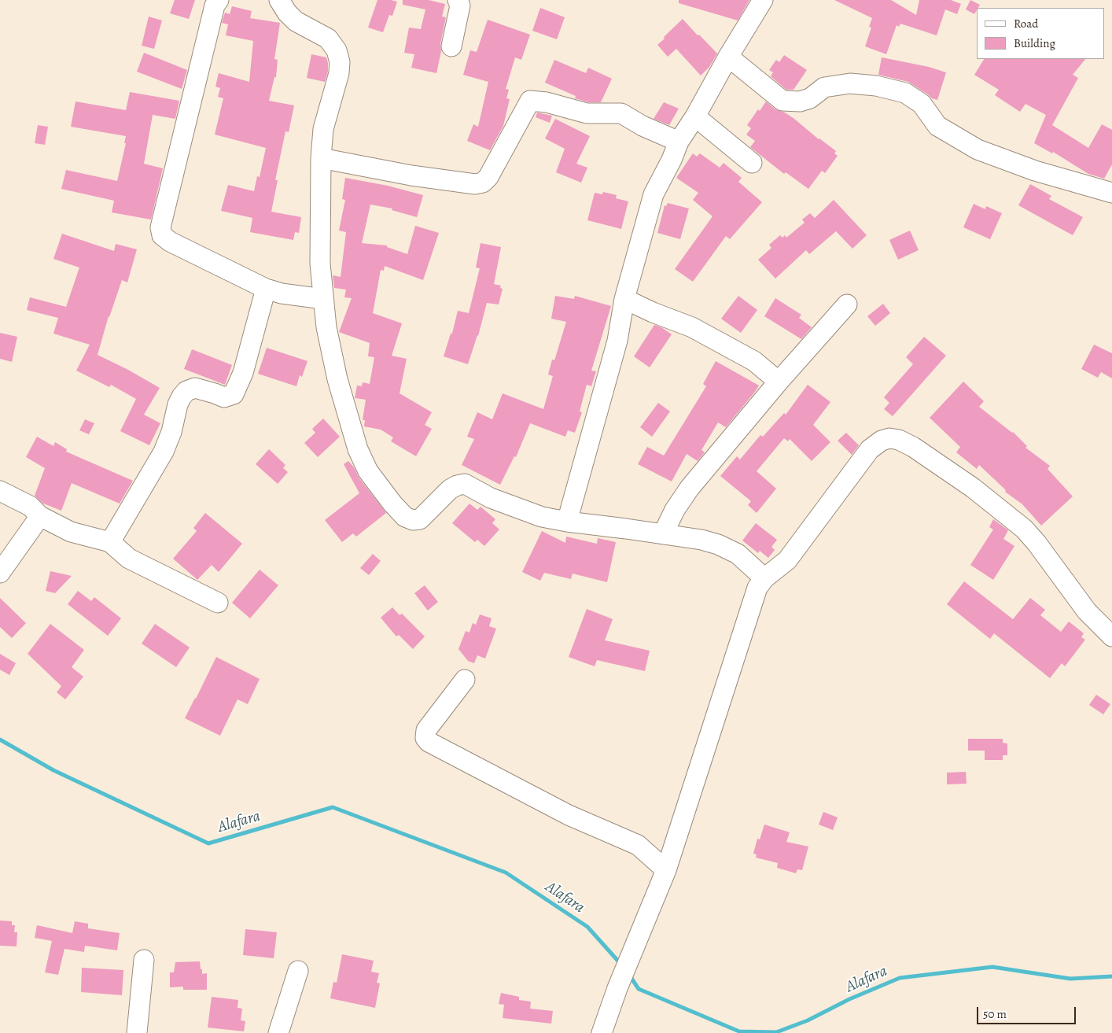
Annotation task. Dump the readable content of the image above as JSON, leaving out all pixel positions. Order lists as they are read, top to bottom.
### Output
{
  "water": ["Alafara"],
  "legend": ["Road", "Building"],
  "scale_bar": "50 m"
}
